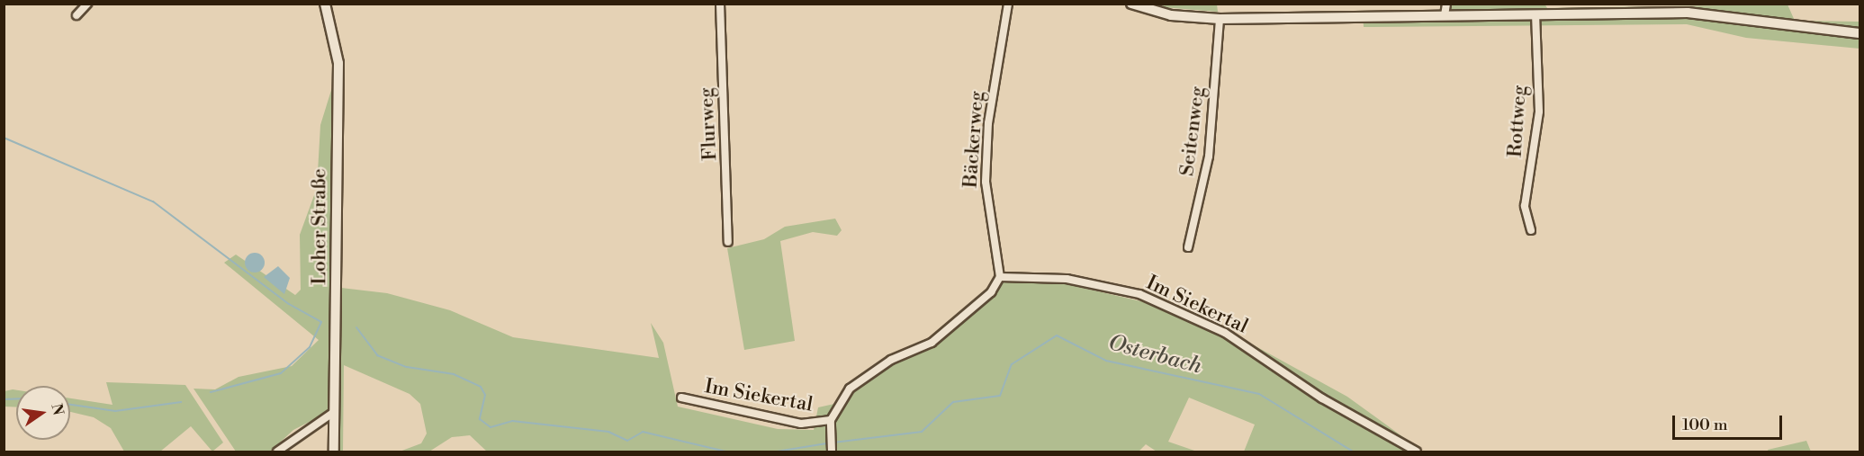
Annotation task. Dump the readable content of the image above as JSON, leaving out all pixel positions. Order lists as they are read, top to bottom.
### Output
{
  "streets": {
    "street": [
      "Rottweg",
      "Flurweg",
      "Seitenweg",
      "Bäckerweg",
      "Loher Straße",
      "Im Siekertal"
    ]
  },
  "crossings": [
    ["Bäckerweg", "Im Siekertal"]
  ],
  "water": ["Osterbach"],
  "scale_bar": "100 m",
  "north": "right"
}
